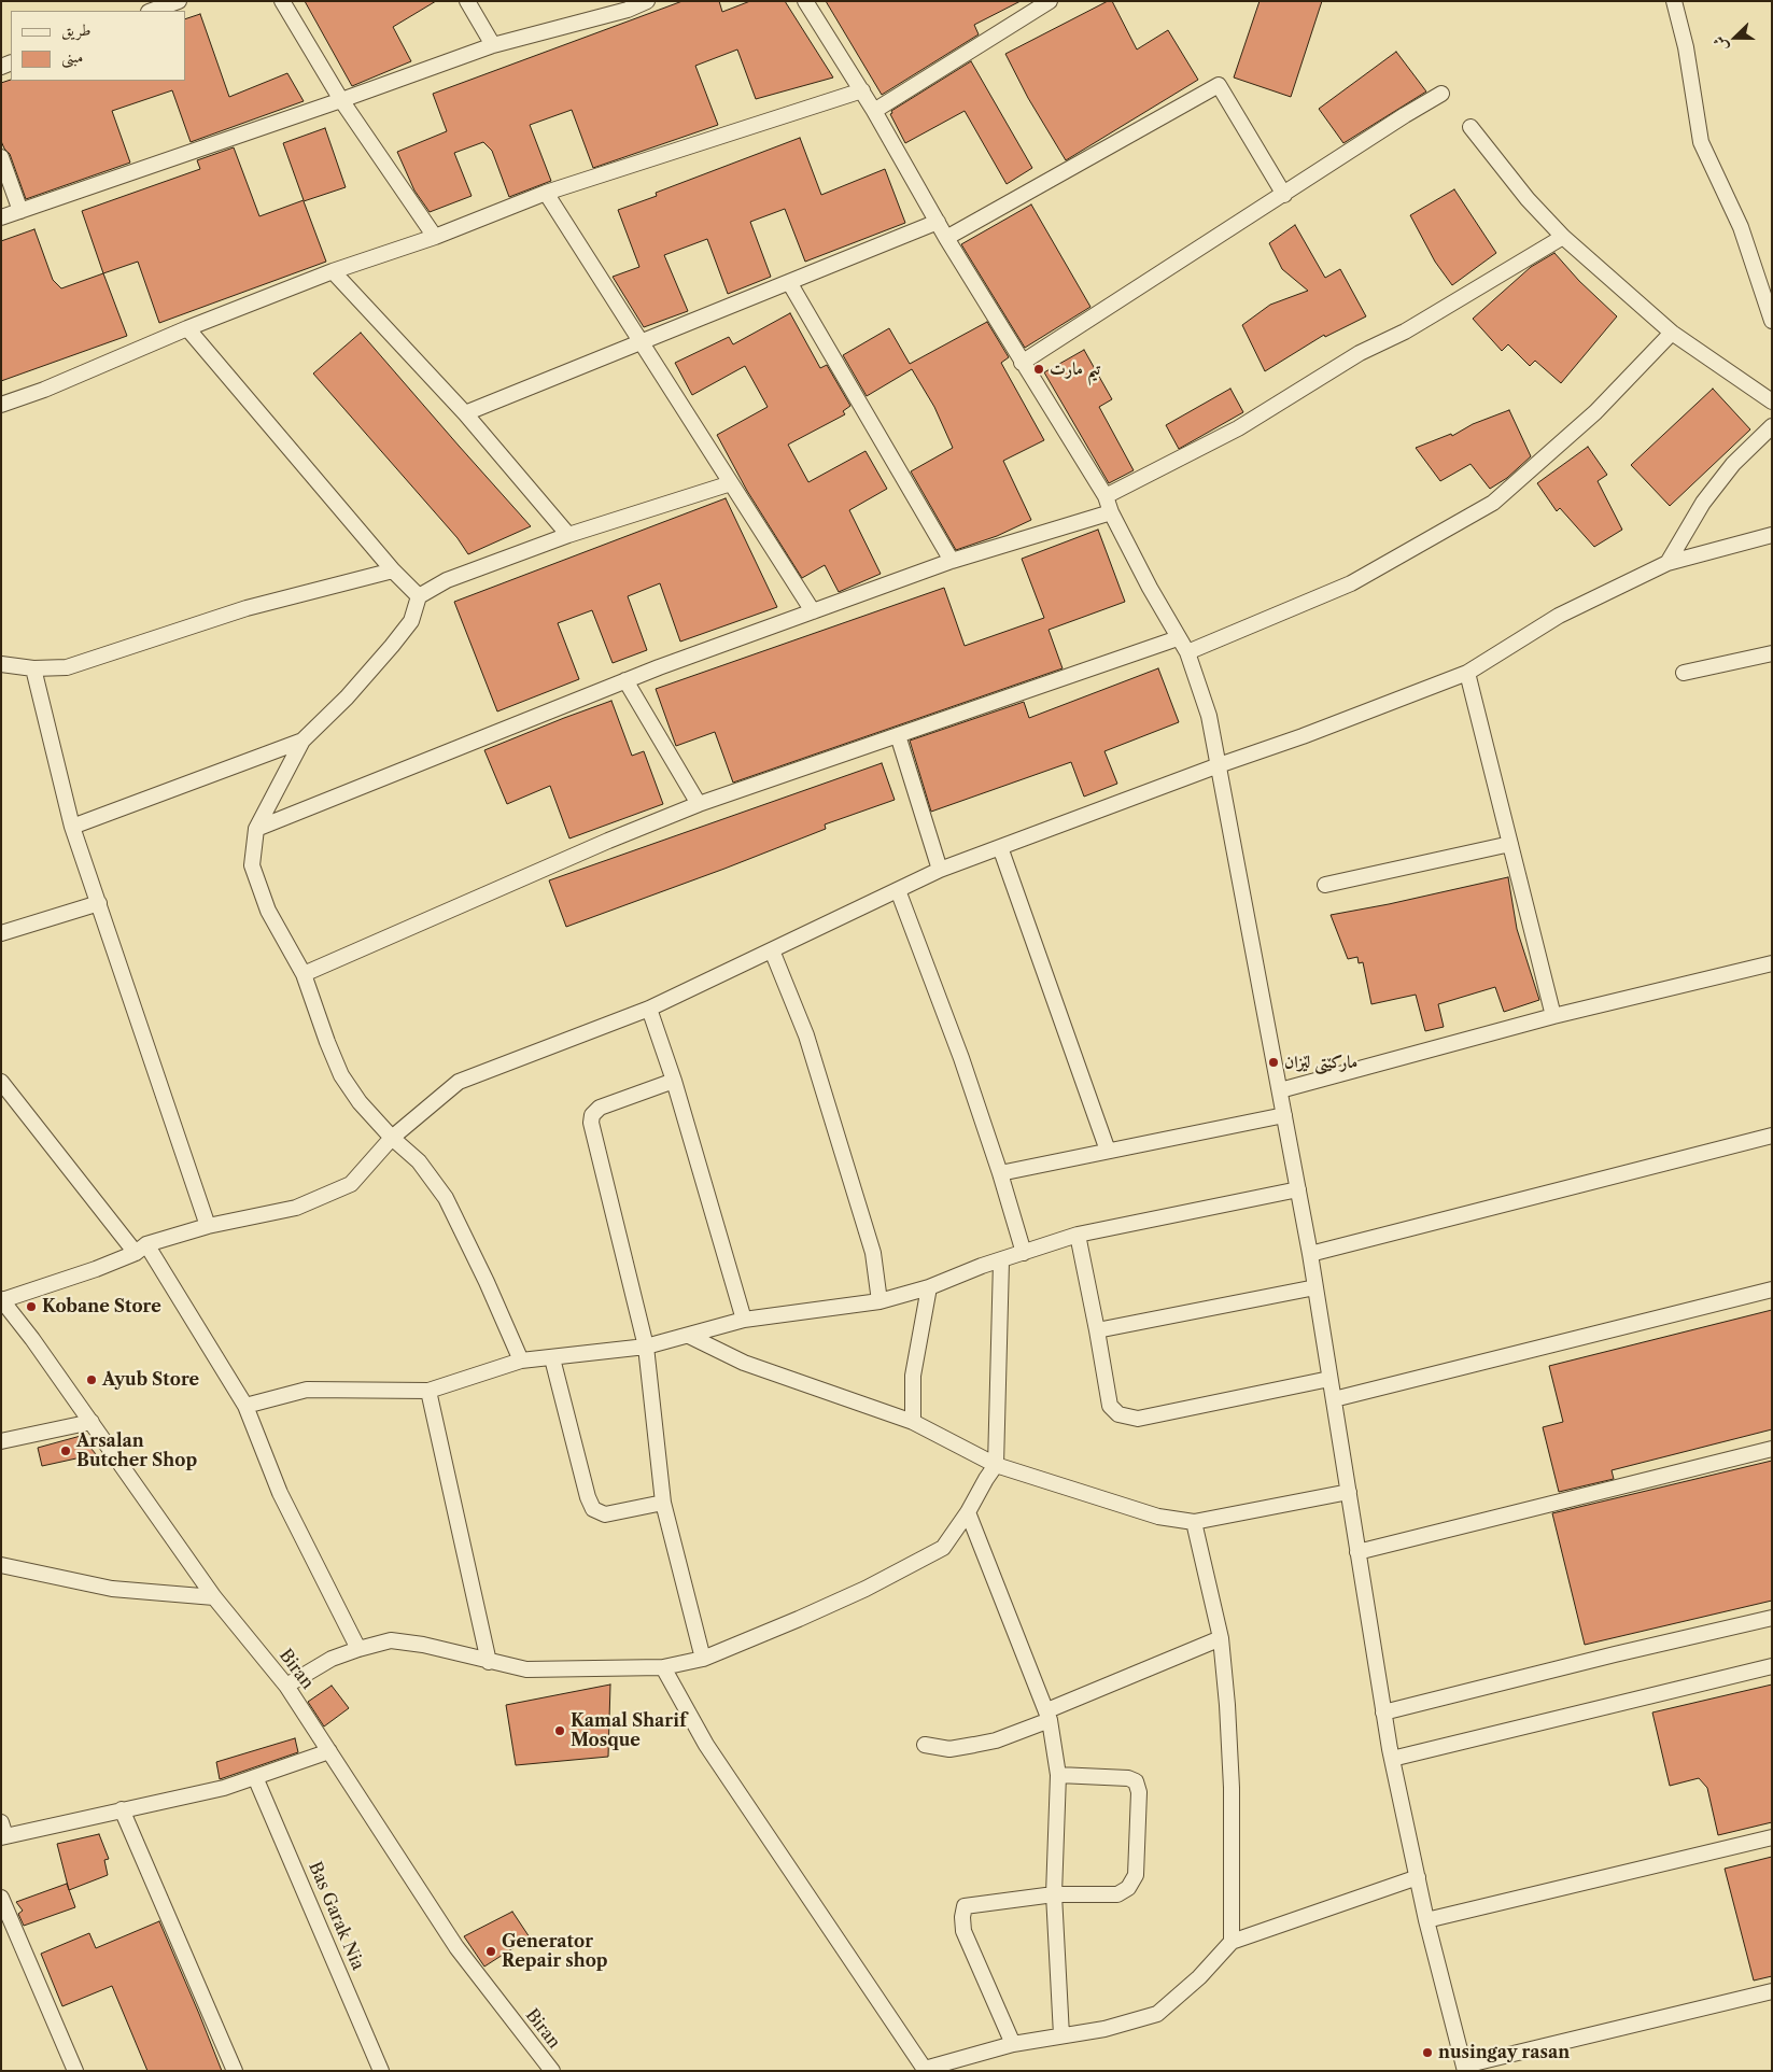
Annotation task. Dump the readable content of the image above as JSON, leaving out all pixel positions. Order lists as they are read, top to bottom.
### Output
{
  "streets": {
    "street": ["Biran", "Bas Garak Nia"]
  },
  "places": [
    "تيم مارت",
    "مارکێتی لێزان",
    "Kobane Store",
    "Ayub Store",
    "Arsalan Butcher Shop",
    "Kamal Sharif Mosque",
    "Generator Repair shop",
    "nusingay rasan"
  ],
  "legend": ["طريق", "مبنى"],
  "north": "left"
}
